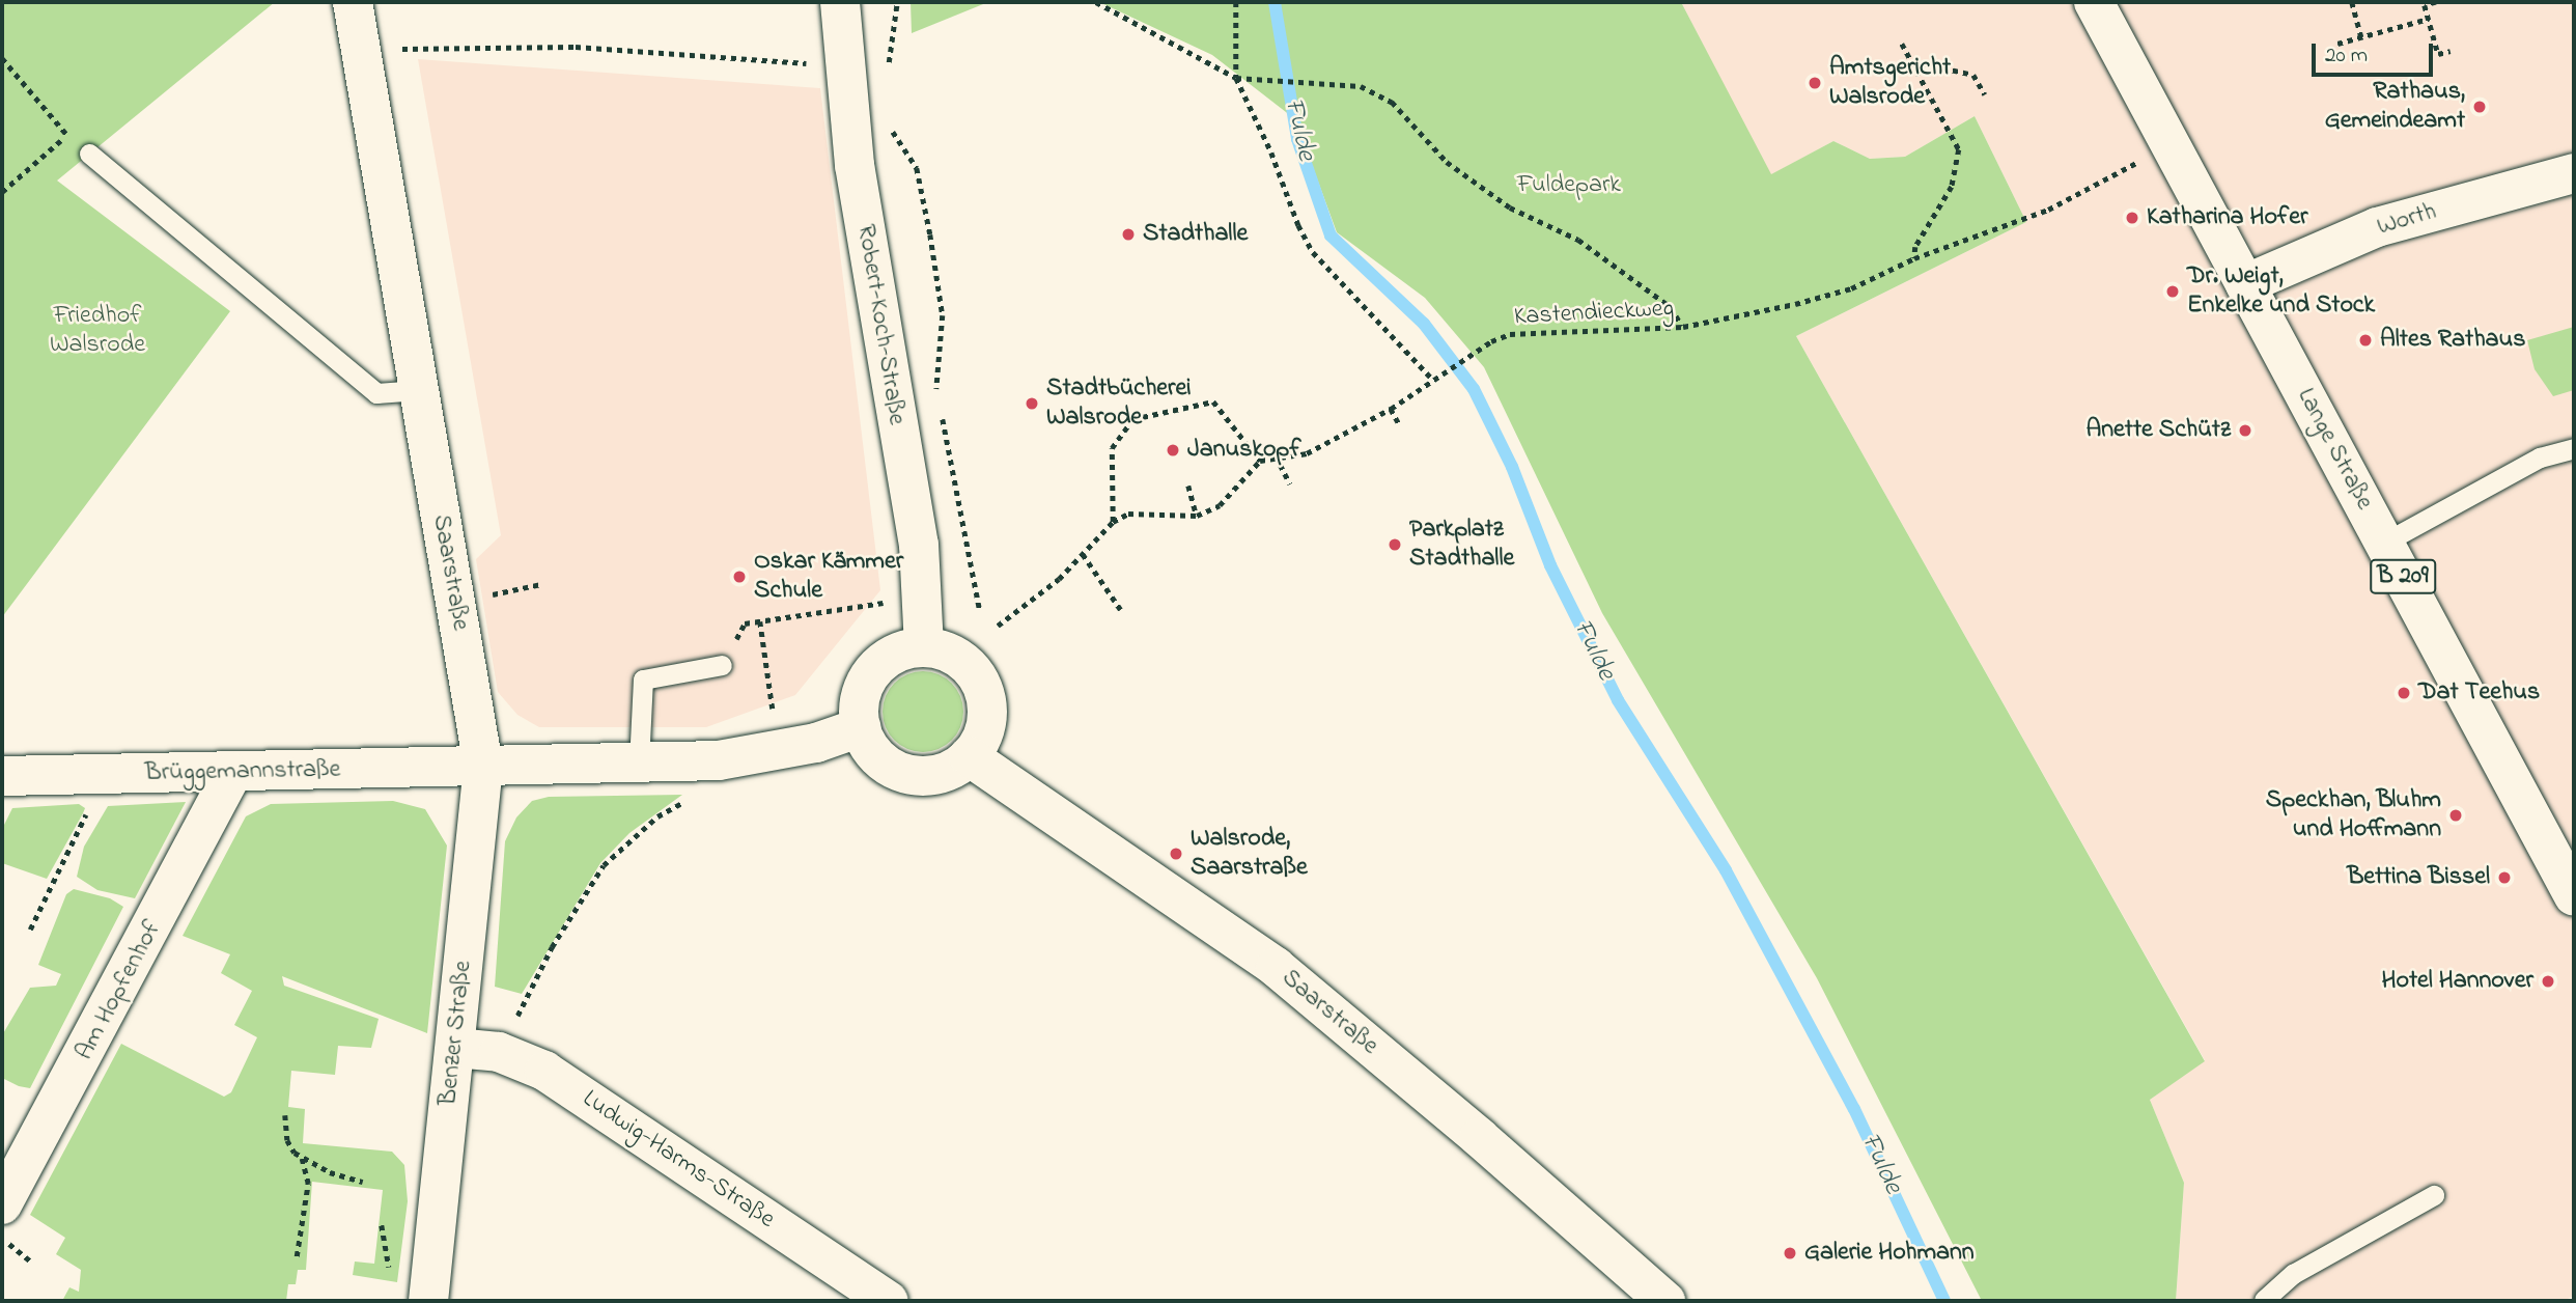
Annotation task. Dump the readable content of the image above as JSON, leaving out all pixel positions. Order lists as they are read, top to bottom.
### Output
{
  "streets": {
    "street": [
      "Worth",
      "Robert-Koch-Straße",
      "Lange Straße",
      "Saarstraße",
      "B 209",
      "Brüggemannstraße",
      "Am Hopfenhof",
      "Benzer Straße",
      "Ludwig-Harms-Straße"
    ],
    "path": ["Kastendieckweg"]
  },
  "crossings": [
    ["Worth", "Lange Straße"],
    ["Kastendieckweg", "Lange Straße"],
    ["Robert-Koch-Straße", "Saarstraße"],
    ["Saarstraße", "Brüggemannstraße"],
    ["Saarstraße", "Benzer Straße"],
    ["Brüggemannstraße", "Am Hopfenhof"],
    ["Brüggemannstraße", "Benzer Straße"],
    ["Benzer Straße", "Ludwig-Harms-Straße"]
  ],
  "water": ["Fulde"],
  "parks": ["Fuldepark", "Friedhof Walsrode"],
  "places": [
    "Amtsgericht Walsrode",
    "Rathaus, Gemeindeamt",
    "Katharina Hofer",
    "Stadthalle",
    "Dr. Weigt, Enkelke und Stock",
    "Altes Rathaus",
    "Stadtbücherei Walsrode",
    "Anette Schütz",
    "Januskopf",
    "Parkplatz Stadthalle",
    "Oskar Kämmer Schule",
    "Dat Teehus",
    "Speckhan, Bluhm und Hoffmann",
    "Walsrode, Saarstraße",
    "Bettina Bissel",
    "Hotel Hannover",
    "Galerie Hohmann"
  ],
  "scale_bar": "20 m"
}
